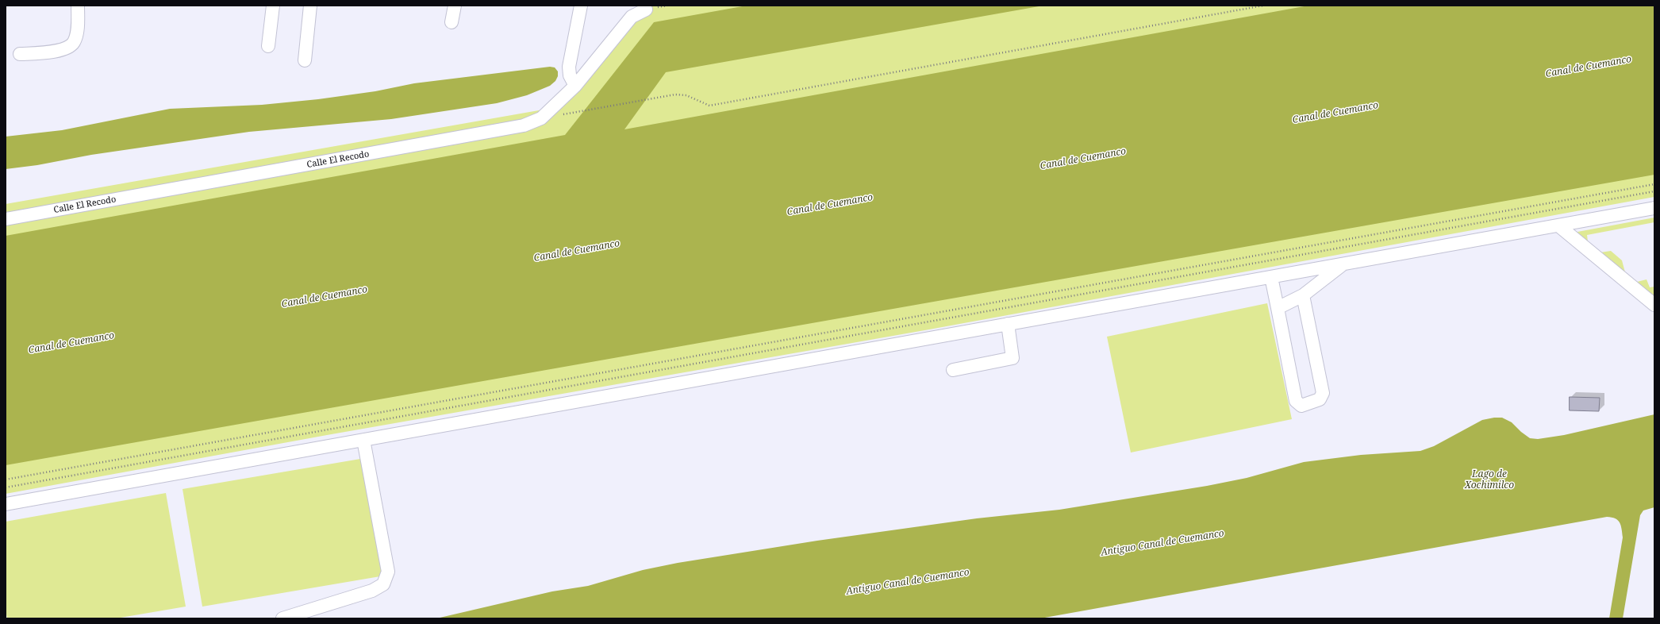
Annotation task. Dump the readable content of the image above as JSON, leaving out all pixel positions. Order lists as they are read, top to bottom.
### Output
{
  "streets": {
    "street": ["Calle El Recodo"]
  },
  "water": ["Canal de Cuemanco", "Lago de Xochimilco", "Antiguo Canal de Cuemanco"]
}
